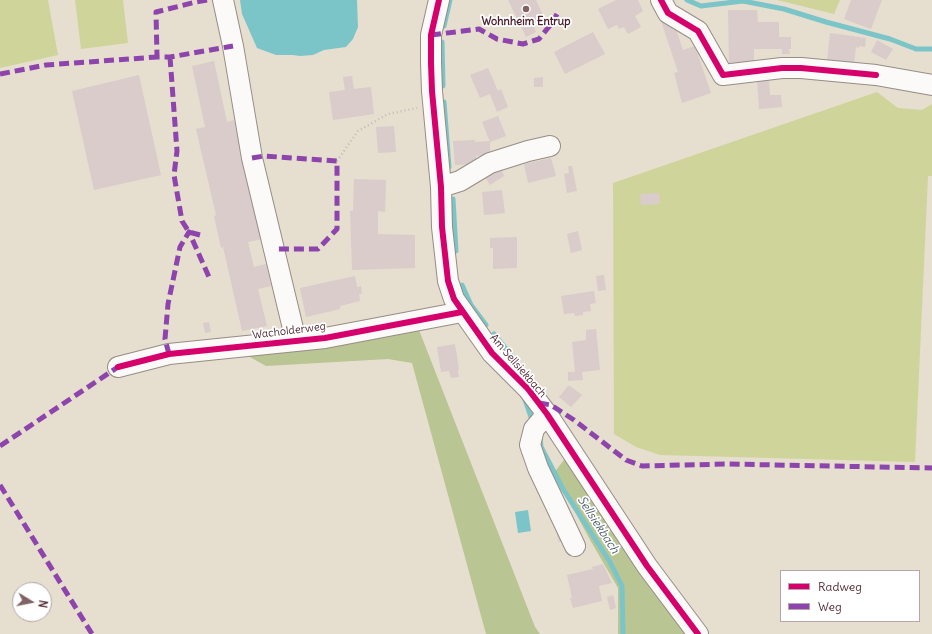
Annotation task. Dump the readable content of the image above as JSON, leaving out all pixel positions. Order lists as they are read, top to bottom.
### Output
{
  "streets": {
    "street": ["Wacholderweg", "Am Sellsiekbach"]
  },
  "crossings": [
    ["Wacholderweg", "Am Sellsiekbach"]
  ],
  "water": ["Sellsiekbach"],
  "places": ["Wohnheim Entrup"],
  "legend": ["Radweg", "Weg"],
  "north": "right"
}
